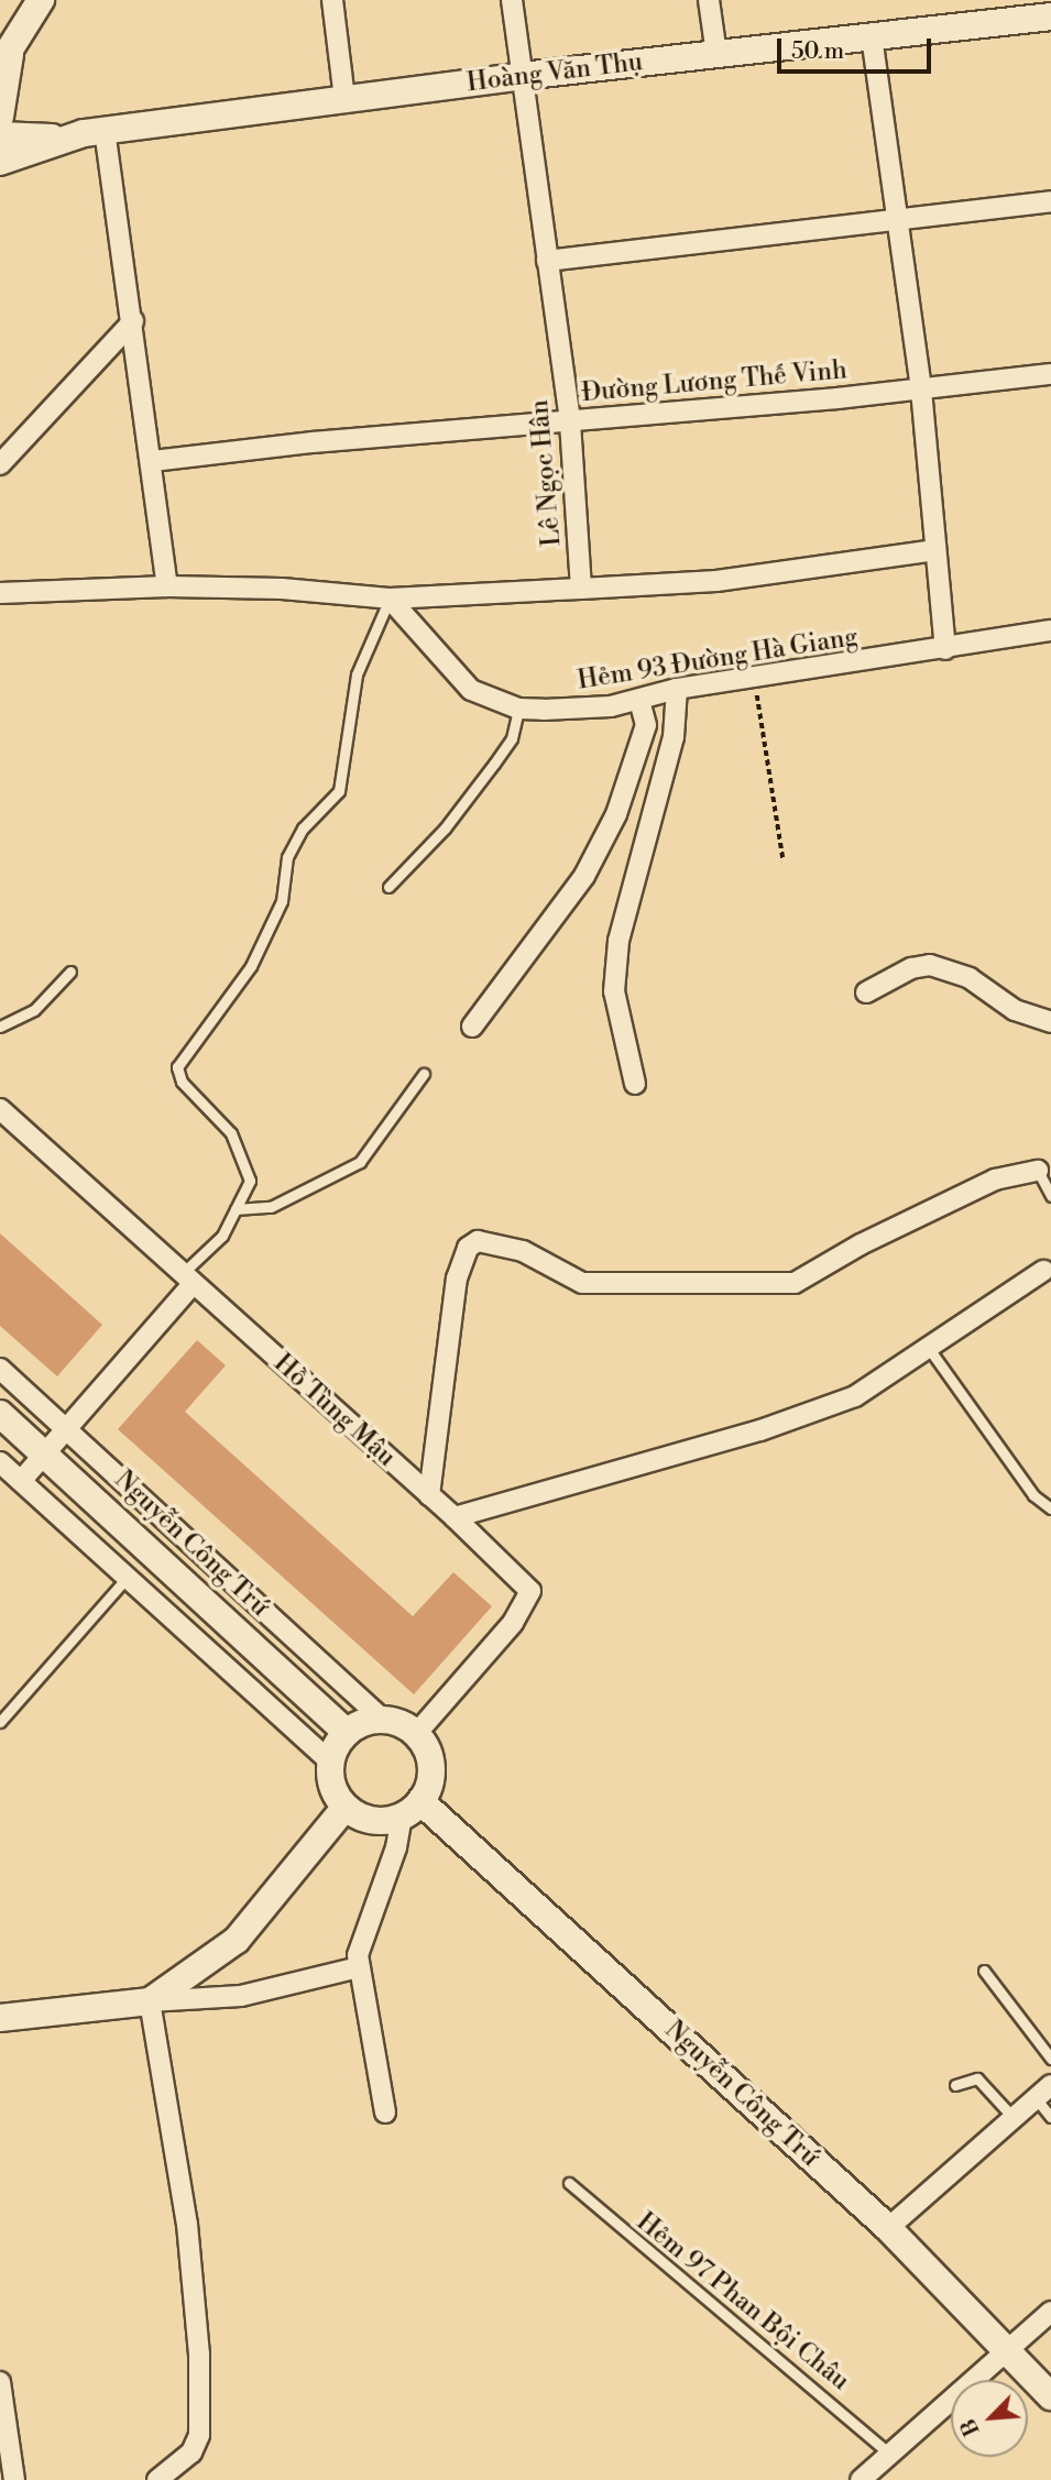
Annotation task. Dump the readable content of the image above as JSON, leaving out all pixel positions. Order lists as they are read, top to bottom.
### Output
{
  "streets": {
    "street": [
      "Hoàng Văn Thụ",
      "Đường Lương Thế Vinh",
      "Lê Ngọc Hân",
      "Hẻm 93 Đường Hà Giang",
      "Hồ Tùng Mậu",
      "Nguyễn Công Trứ"
    ],
    "lane": ["Hẻm 97 Phan Bội Châu"]
  },
  "crossings": [
    ["Hoàng Văn Thụ", "Lê Ngọc Hân"],
    ["Đường Lương Thế Vinh", "Lê Ngọc Hân"],
    ["Hồ Tùng Mậu", "Nguyễn Công Trứ"]
  ],
  "scale_bar": "50 m",
  "north": "bottom left"
}
